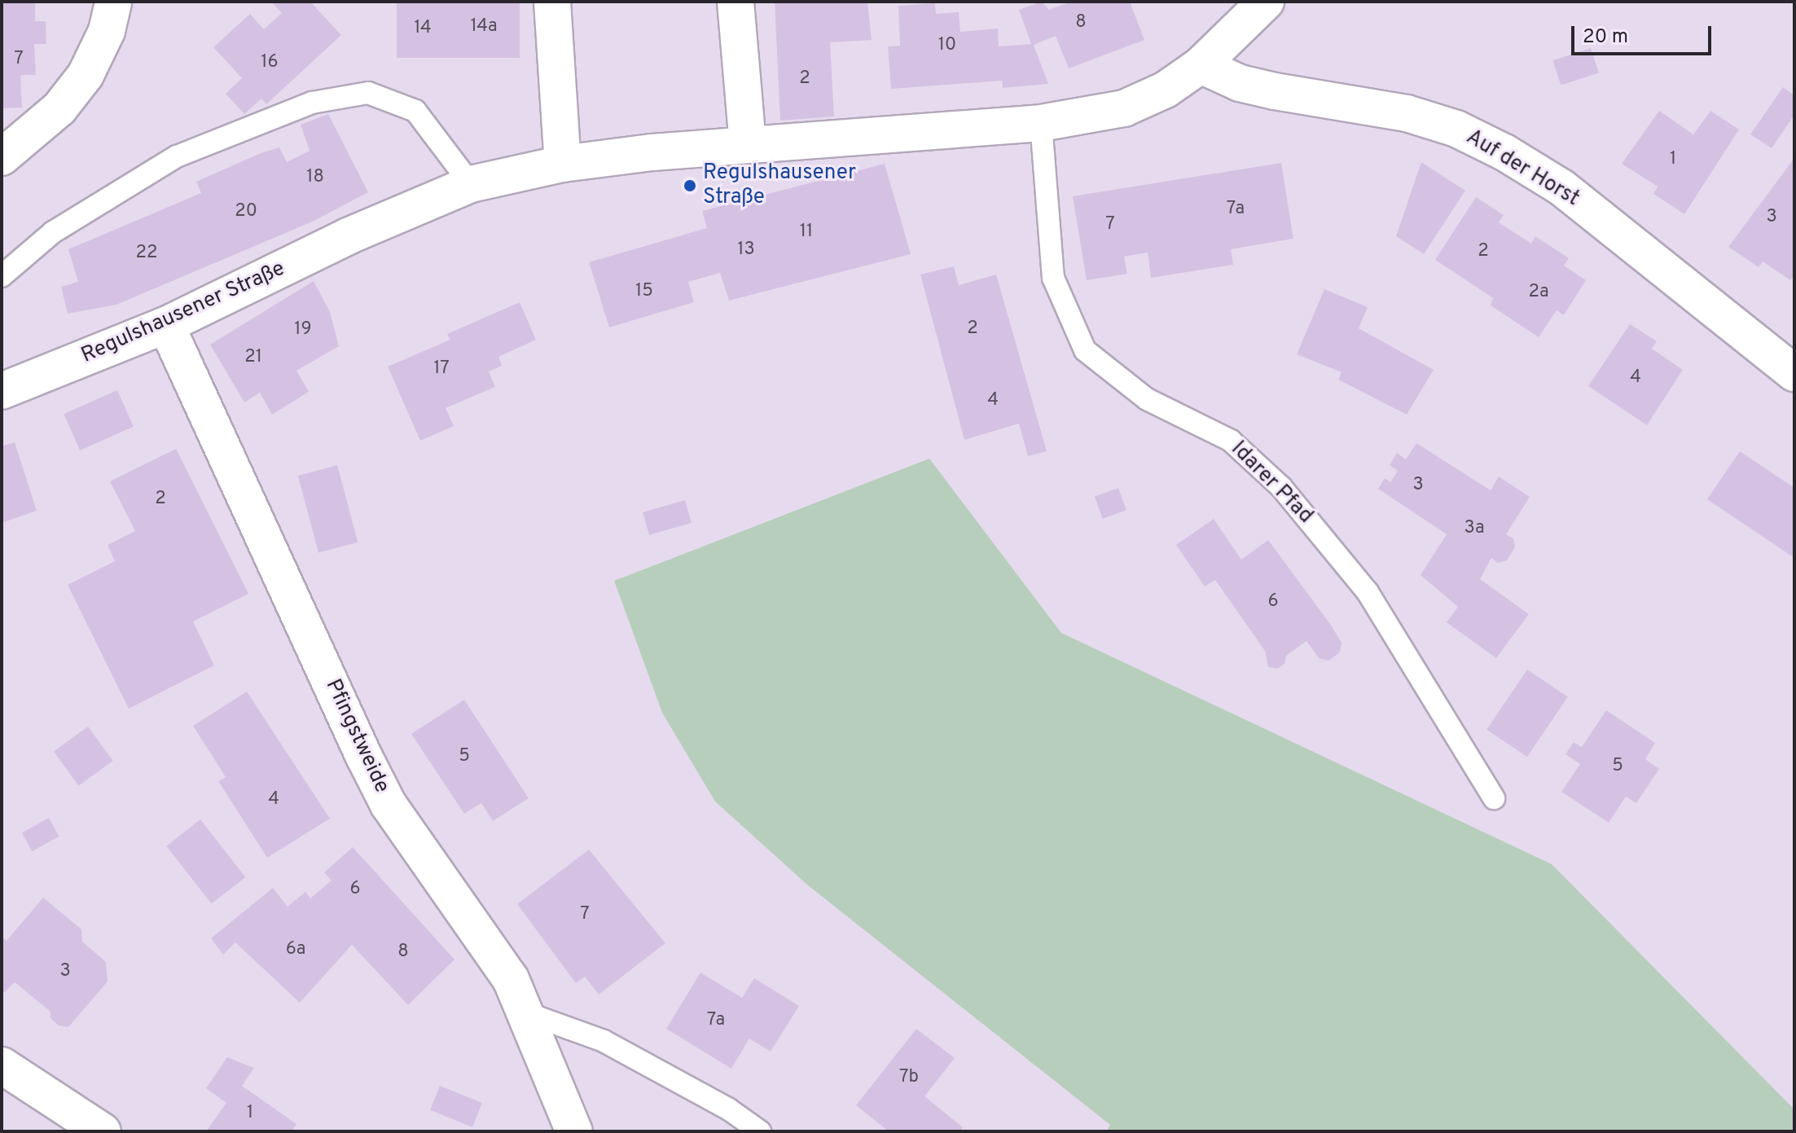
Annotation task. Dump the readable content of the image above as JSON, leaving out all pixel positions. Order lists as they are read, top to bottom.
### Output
{
  "streets": {
    "street": ["Auf der Horst", "Regulshausener Straße", "Pfingstweide"],
    "lane": ["Idarer Pfad"]
  },
  "crossings": [
    ["Auf der Horst", "Regulshausener Straße"],
    ["Regulshausener Straße", "Idarer Pfad"],
    ["Regulshausener Straße", "Pfingstweide"]
  ],
  "places": ["Regulshausener Straße"],
  "house_numbers": [
    "8",
    "14a",
    "14",
    "10",
    "7",
    "16",
    "2",
    "1",
    "18",
    "7a",
    "20",
    "3",
    "7",
    "11",
    "13",
    "2",
    "22",
    "15",
    "2a",
    "2",
    "19",
    "21",
    "17",
    "4",
    "4",
    "3",
    "2",
    "3a",
    "6",
    "5",
    "5",
    "4",
    "6",
    "7",
    "6a",
    "8",
    "3",
    "7a",
    "7b",
    "1"
  ],
  "scale_bar": "20 m"
}
